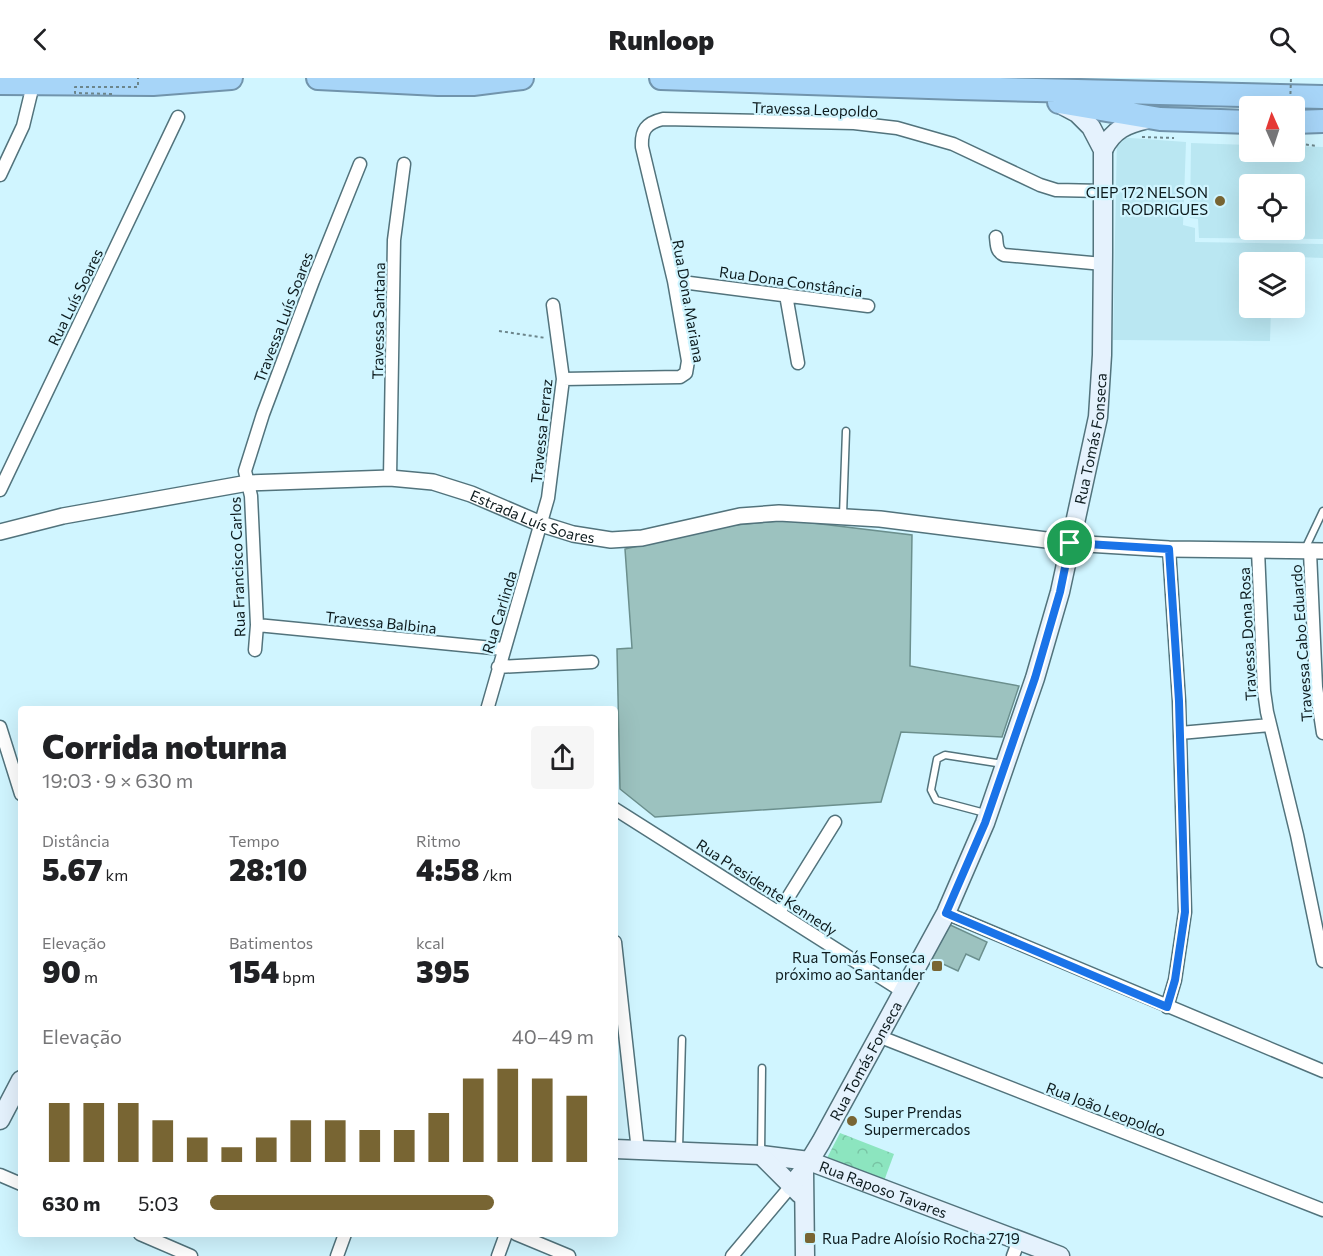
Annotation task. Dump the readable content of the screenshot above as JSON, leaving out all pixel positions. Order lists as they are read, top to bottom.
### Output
{
  "streets": {
    "main road": ["Rua Tomás Fonseca", "Rua Raposo Tavares"],
    "street": [
      "Travessa Leopoldo",
      "Rua Dona Constância",
      "Rua Luís Soares",
      "Rua Dona Mariana",
      "Travessa Luís Soares",
      "Travessa Santana",
      "Travessa Ferraz",
      "Estrada Luís Soares",
      "Rua Francisco Carlos",
      "Rua Carlinda",
      "Travessa Balbina",
      "Travessa Dona Rosa",
      "Travessa Cabo Eduardo",
      "Rua Presidente Kennedy",
      "Rua João Leopoldo"
    ]
  },
  "crossings": [
    ["Travessa Leopoldo", "Rua Dona Mariana"],
    ["Travessa Leopoldo", "Rua Tomás Fonseca"],
    ["Rua Dona Constância", "Rua Dona Mariana"],
    ["Rua Dona Mariana", "Travessa Ferraz"],
    ["Travessa Luís Soares", "Estrada Luís Soares"],
    ["Travessa Luís Soares", "Rua Francisco Carlos"],
    ["Travessa Santana", "Estrada Luís Soares"],
    ["Travessa Ferraz", "Estrada Luís Soares"],
    ["Travessa Ferraz", "Rua Carlinda"],
    ["Rua Tomás Fonseca", "Estrada Luís Soares"],
    ["Rua Tomás Fonseca", "Rua Presidente Kennedy"],
    ["Rua Tomás Fonseca", "Rua João Leopoldo"],
    ["Rua Tomás Fonseca", "Rua Raposo Tavares"],
    ["Estrada Luís Soares", "Rua Francisco Carlos"],
    ["Estrada Luís Soares", "Rua Carlinda"],
    ["Estrada Luís Soares", "Travessa Dona Rosa"],
    ["Estrada Luís Soares", "Travessa Cabo Eduardo"],
    ["Rua Francisco Carlos", "Travessa Balbina"],
    ["Rua Carlinda", "Travessa Balbina"]
  ],
  "places": {
    "other": ["CIEP 172 NELSON RODRIGUES", "Super Prendas Supermercados"],
    "transit": ["Rua Tomás Fonseca próximo ao Santander", "Rua Padre Aloísio Rocha 2719"]
  },
  "north": "top",
  "page": {
    "header": "Runloop",
    "heading": ["Corrida noturna", "19:03 · 9 × 630 m"],
    "stats": [
      ["Distância", "5.67 km"],
      ["Tempo", "28:10"],
      ["Ritmo", "4:58 /km"],
      ["Elevação", "90 m"],
      ["Batimentos", "154 bpm"],
      ["kcal", "395"]
    ],
    "chart": ["Elevação", "40–49 m"],
    "list": [
      {
        "name": "630 m",
        "note": "5:03"
      }
    ]
  }
}
